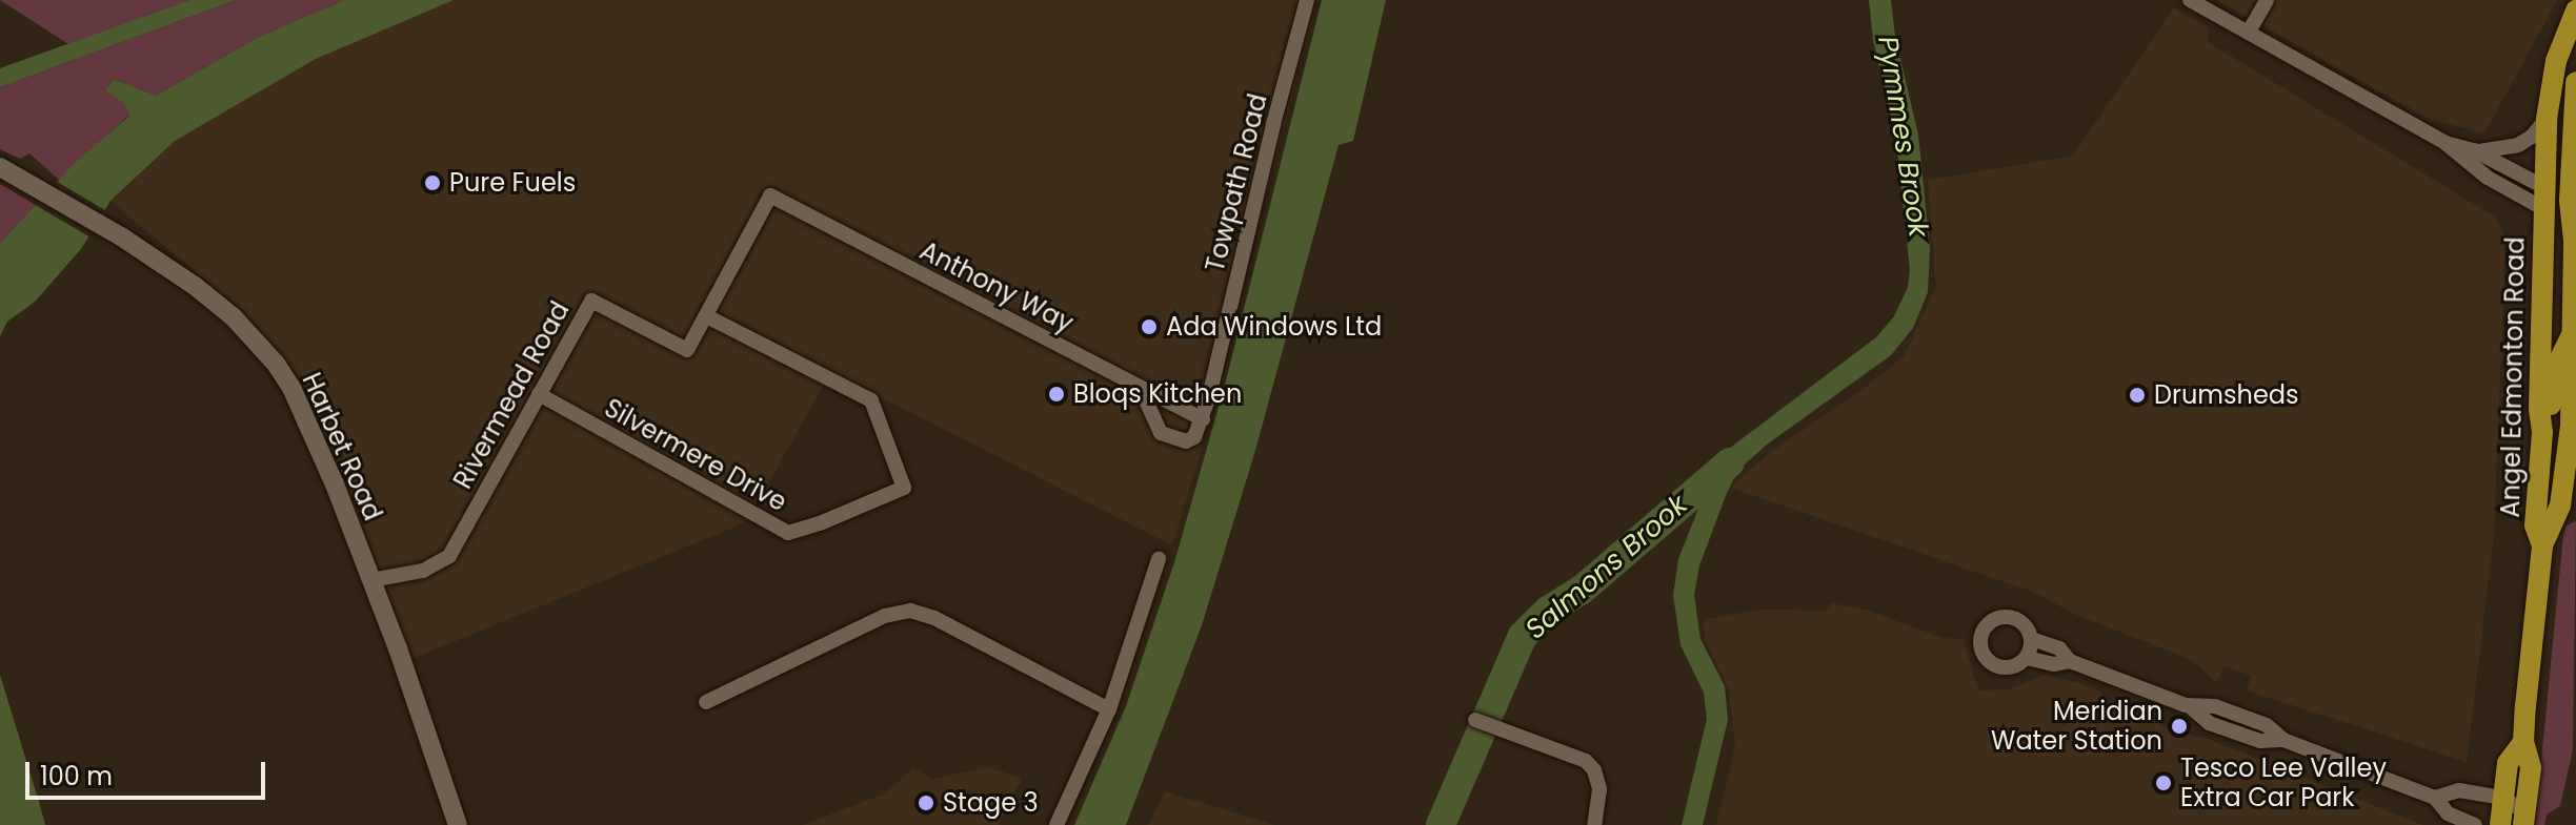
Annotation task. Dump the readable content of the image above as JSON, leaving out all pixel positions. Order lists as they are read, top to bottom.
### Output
{
  "streets": {
    "main road": ["Angel Edmonton Road"],
    "street": [
      "Towpath Road",
      "Anthony Way",
      "Rivermead Road",
      "Harbet Road",
      "Silvermere Drive"
    ]
  },
  "crossings": [
    ["Towpath Road", "Anthony Way"],
    ["Anthony Way", "Rivermead Road"],
    ["Rivermead Road", "Harbet Road"],
    ["Rivermead Road", "Silvermere Drive"]
  ],
  "water": ["Pymmes Brook", "Salmons Brook"],
  "places": [
    "Pure Fuels",
    "Ada Windows Ltd",
    "Bloqs Kitchen",
    "Drumsheds",
    "Meridian Water Station",
    "Tesco Lee Valley Extra Car Park",
    "Stage 3"
  ],
  "scale_bar": "100 m"
}
